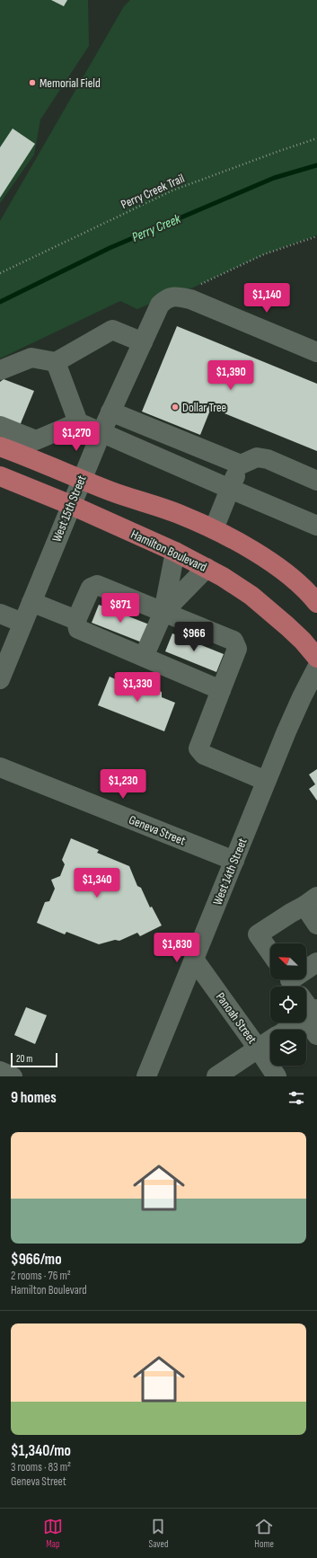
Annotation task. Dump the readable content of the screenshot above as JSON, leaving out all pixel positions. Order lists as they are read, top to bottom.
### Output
{
  "streets": {
    "main road": ["Hamilton Boulevard"],
    "street": [
      "West 15th Street",
      "Geneva Street",
      "West 14th Street",
      "Panoah Street"
    ],
    "path": ["Perry Creek Trail"]
  },
  "crossings": [
    ["West 15th Street", "Hamilton Boulevard"],
    ["Geneva Street", "West 14th Street"],
    ["West 14th Street", "Panoah Street"]
  ],
  "water": ["Perry Creek"],
  "places": ["Memorial Field", "Dollar Tree"],
  "scale_bar": "20 m",
  "north": "top left",
  "page": {
    "price": [
      "$1,140",
      "$1,390",
      "$1,270",
      "$871",
      "$966",
      "$1,330",
      "$1,230",
      "$1,340",
      "$1,830"
    ],
    "scale": "20 m",
    "heading": "9 homes",
    "list": [
      {
        "name": "$966/mo",
        "note": "2 rooms · 76 m² · Hamilton Boulevard"
      },
      {
        "name": "$1,340/mo",
        "note": "3 rooms · 83 m² · Geneva Street"
      }
    ],
    "tabs": ["Map", "Saved", "Home"]
  }
}
